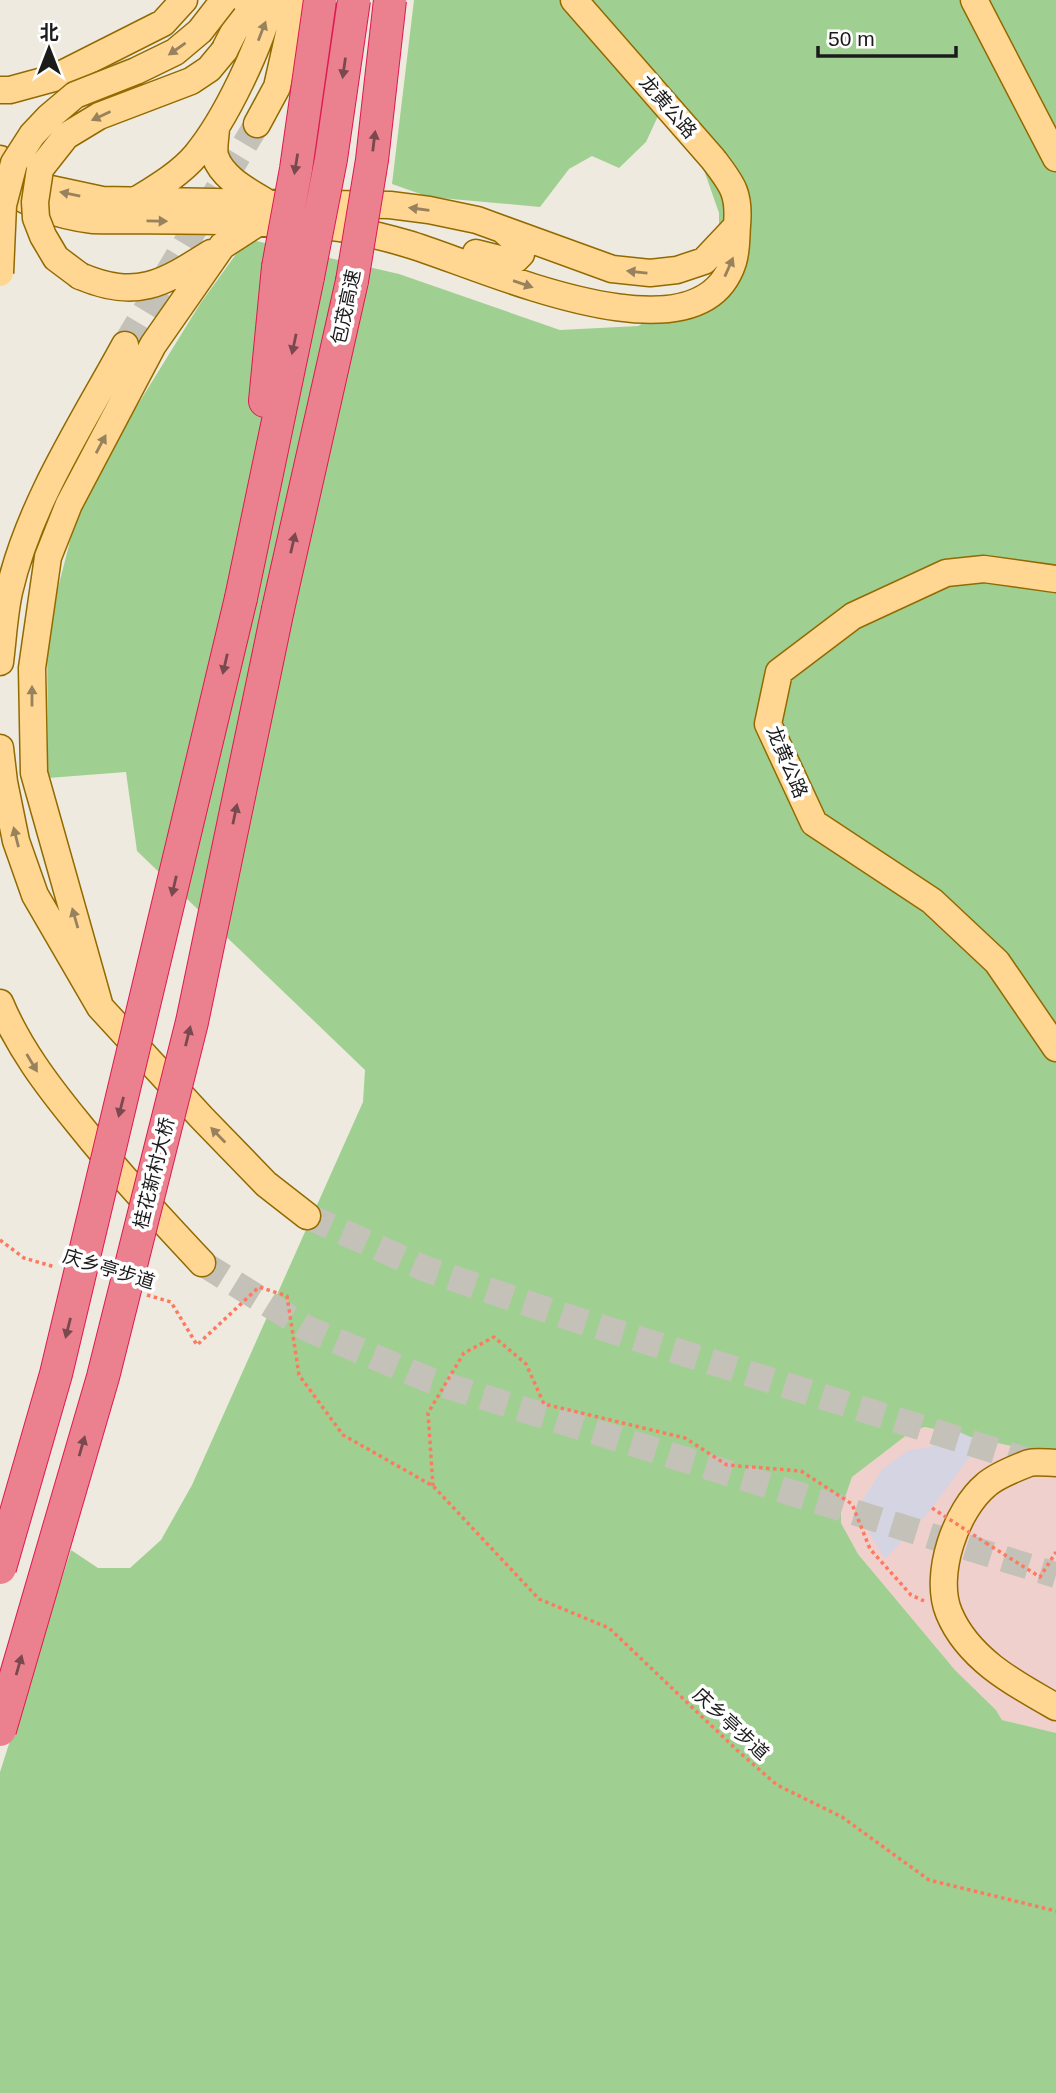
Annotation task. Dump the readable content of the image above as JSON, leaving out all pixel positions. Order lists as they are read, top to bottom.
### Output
{
  "streets": {
    "highway": ["包茂高速", "桂花新村大桥"],
    "main road": ["龙黄公路"],
    "path": ["庆乡亭步道"]
  },
  "crossings": [
    ["包茂高速", "桂花新村大桥"]
  ],
  "scale_bar": "50 m",
  "north": "top"
}
